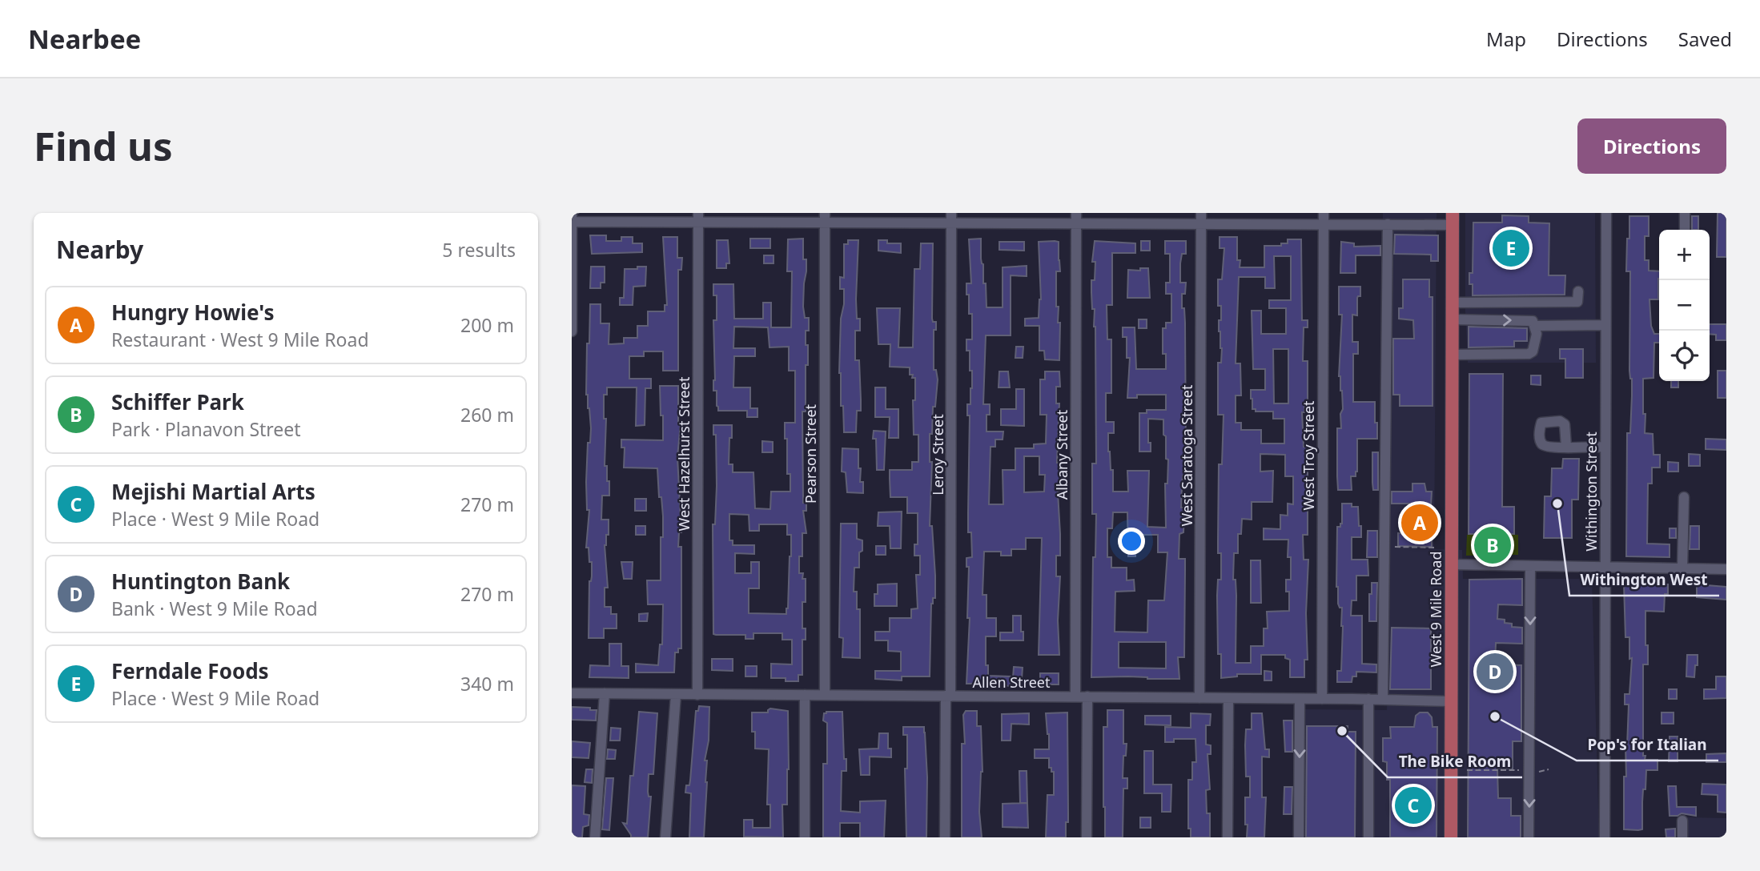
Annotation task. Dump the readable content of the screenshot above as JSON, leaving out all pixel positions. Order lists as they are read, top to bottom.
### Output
{
  "streets": {
    "main road": ["West 9 Mile Road"],
    "street": [
      "West Hazelhurst Street",
      "Pearson Street",
      "Leroy Street",
      "Albany Street",
      "West Saratoga Street",
      "West Troy Street",
      "Withington Street",
      "Allen Street"
    ]
  },
  "crossings": [
    ["West Hazelhurst Street", "Allen Street"],
    ["Pearson Street", "Allen Street"],
    ["Leroy Street", "Allen Street"],
    ["Albany Street", "Allen Street"],
    ["West Saratoga Street", "Allen Street"],
    ["West Troy Street", "Allen Street"],
    ["West 9 Mile Road", "Allen Street"]
  ],
  "places": ["Withington West", "Pop's for Italian", "The Bike Room"],
  "page": {
    "header": "Nearbee",
    "nav": ["Map", "Directions", "Saved"],
    "buttons": "Directions",
    "title": "Find us",
    "heading": ["Nearby", "5 results"],
    "pins": [
      "E",
      "A",
      "B",
      "D",
      "C"
    ],
    "map_buttons": ["+", "−"],
    "list": [
      {
        "mark": "A",
        "name": "Hungry Howie's",
        "note": "Restaurant · West 9 Mile Road",
        "value": "200 m"
      },
      {
        "mark": "B",
        "name": "Schiffer Park",
        "note": "Park · Planavon Street",
        "value": "260 m"
      },
      {
        "mark": "C",
        "name": "Mejishi Martial Arts",
        "note": "Place · West 9 Mile Road",
        "value": "270 m"
      },
      {
        "mark": "D",
        "name": "Huntington Bank",
        "note": "Bank · West 9 Mile Road",
        "value": "270 m"
      },
      {
        "mark": "E",
        "name": "Ferndale Foods",
        "note": "Place · West 9 Mile Road",
        "value": "340 m"
      }
    ]
  }
}
